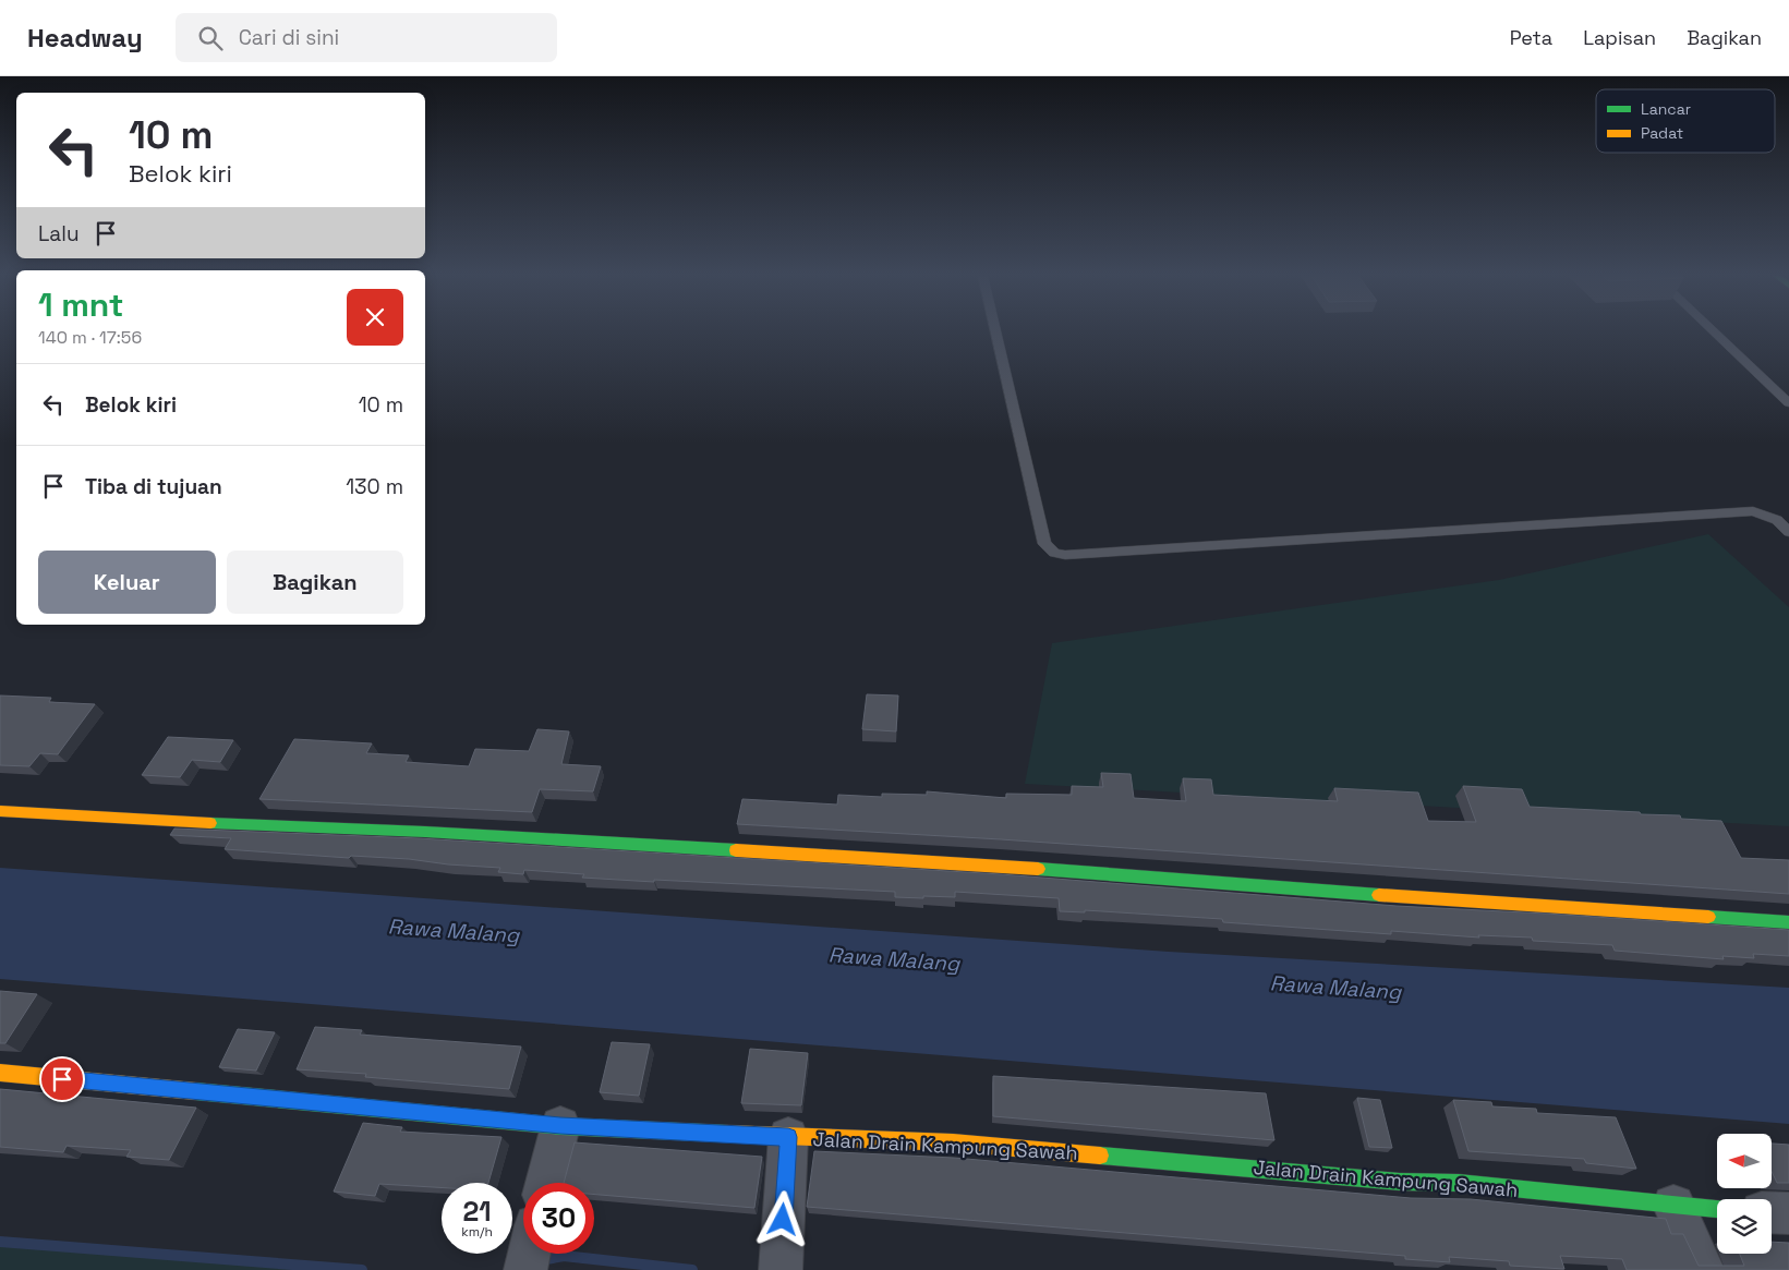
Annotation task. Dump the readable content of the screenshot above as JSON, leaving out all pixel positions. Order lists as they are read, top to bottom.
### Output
{
  "streets": {
    "main road": ["Jalan Drain Kampung Sawah"]
  },
  "water": ["Rawa Malang"],
  "legend": ["Lancar", "Padat"],
  "north": "left",
  "page": {
    "header": "Headway",
    "search": "Cari di sini",
    "nav": ["Peta", "Lapisan", "Bagikan"],
    "turn": ["10 m", "Belok kiri"],
    "then": "Lalu",
    "heading": ["1 mnt", "140 m · 17:56"],
    "list": [
      {
        "name": "Belok kiri",
        "value": "10 m"
      },
      {
        "name": "Tiba di tujuan",
        "value": "130 m"
      }
    ],
    "buttons": ["Keluar", "Bagikan"],
    "speed": "21 km/h",
    "limit": "30"
  }
}
